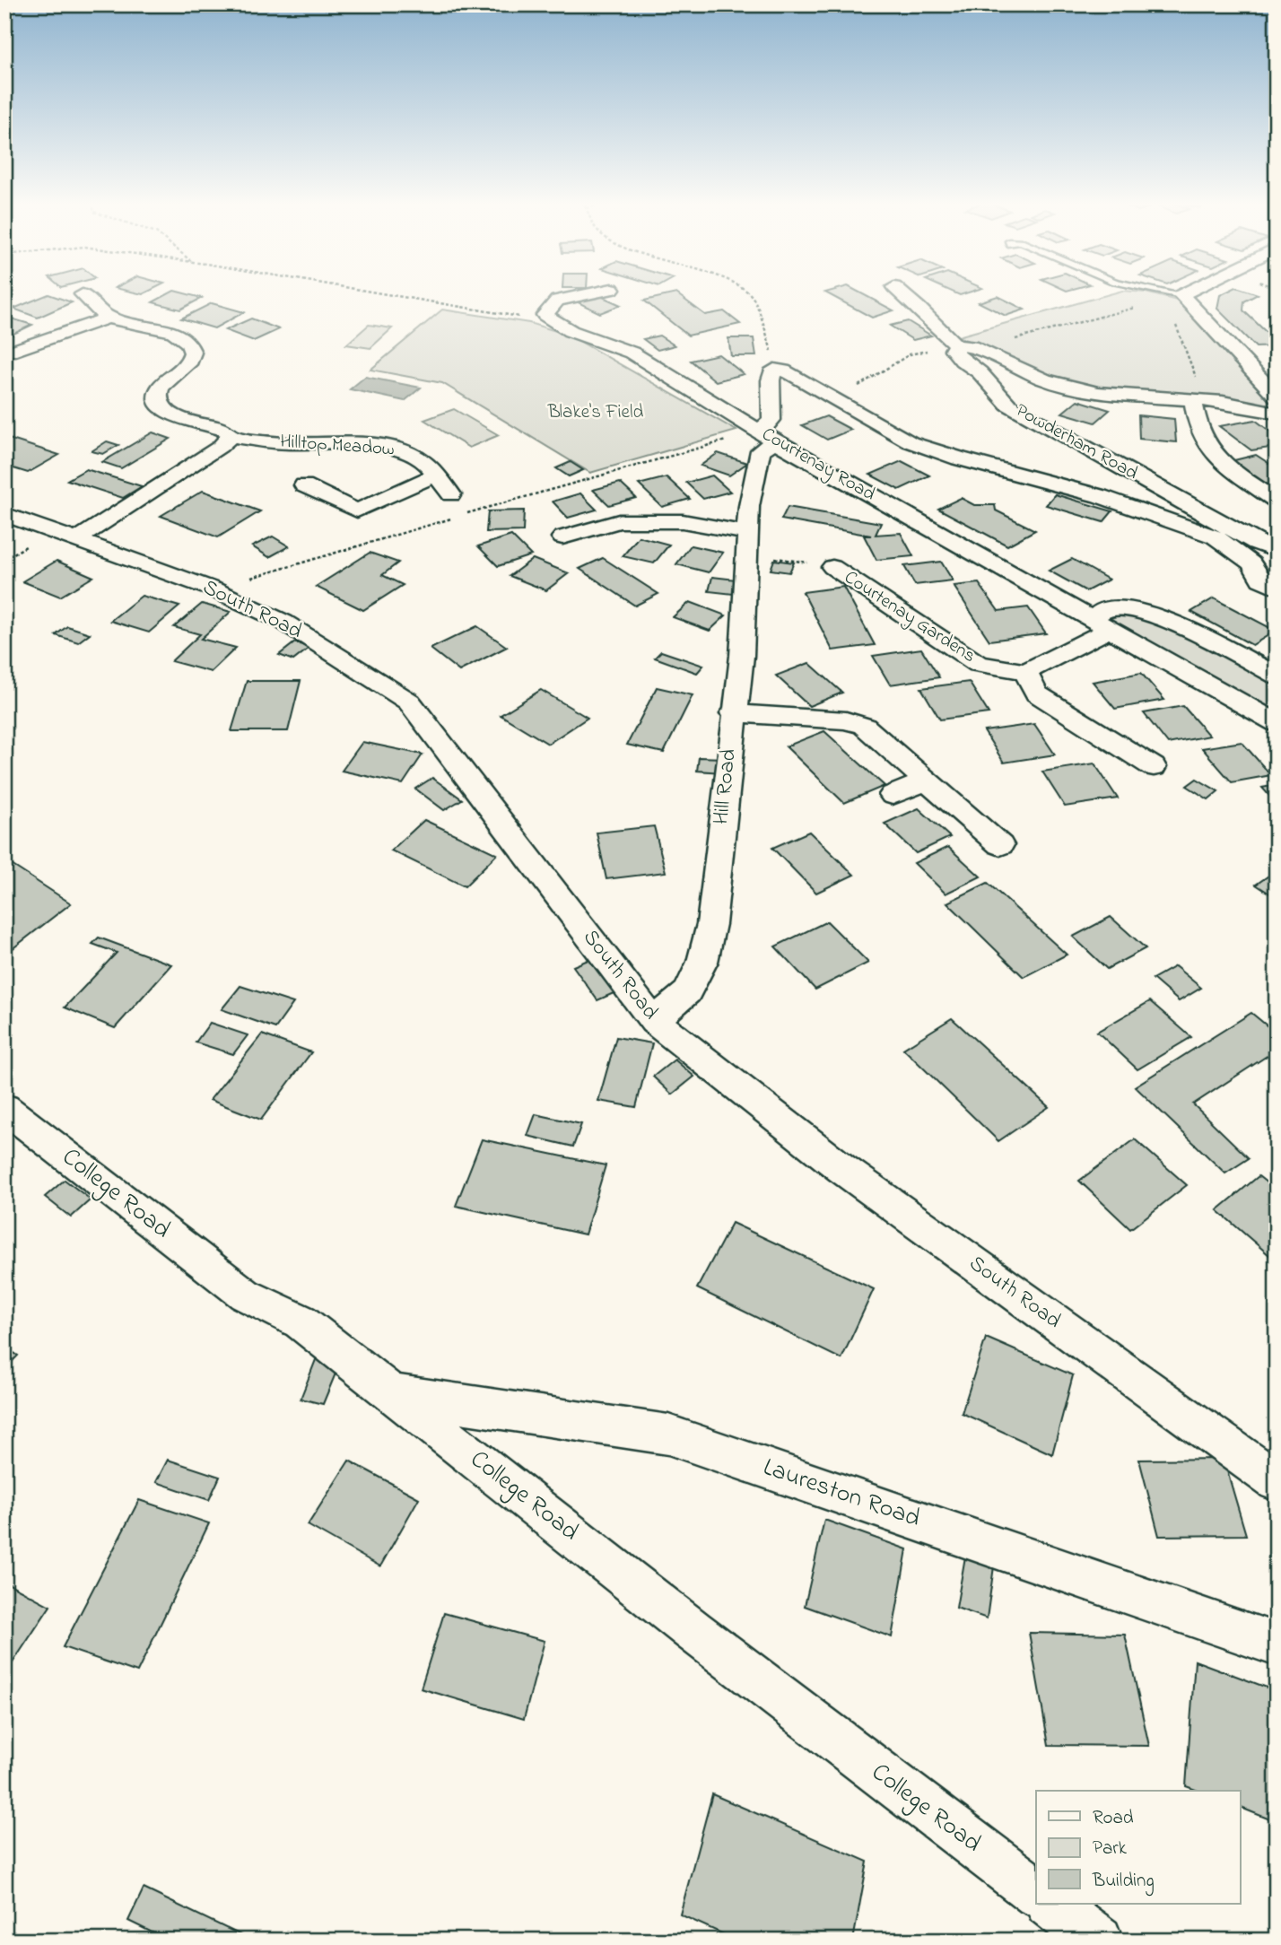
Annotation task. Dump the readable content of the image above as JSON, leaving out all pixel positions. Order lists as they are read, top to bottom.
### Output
{
  "streets": {
    "street": [
      "Powderham Road",
      "Hilltop Meadow",
      "Courtenay Road",
      "South Road",
      "Courtenay Gardens",
      "Hill Road",
      "College Road",
      "Laureston Road"
    ]
  },
  "crossings": [
    ["Courtenay Road", "Hill Road"],
    ["South Road", "Hill Road"],
    ["College Road", "Laureston Road"]
  ],
  "parks": ["Blake's Field"],
  "legend": ["Road", "Park", "Building"]
}
